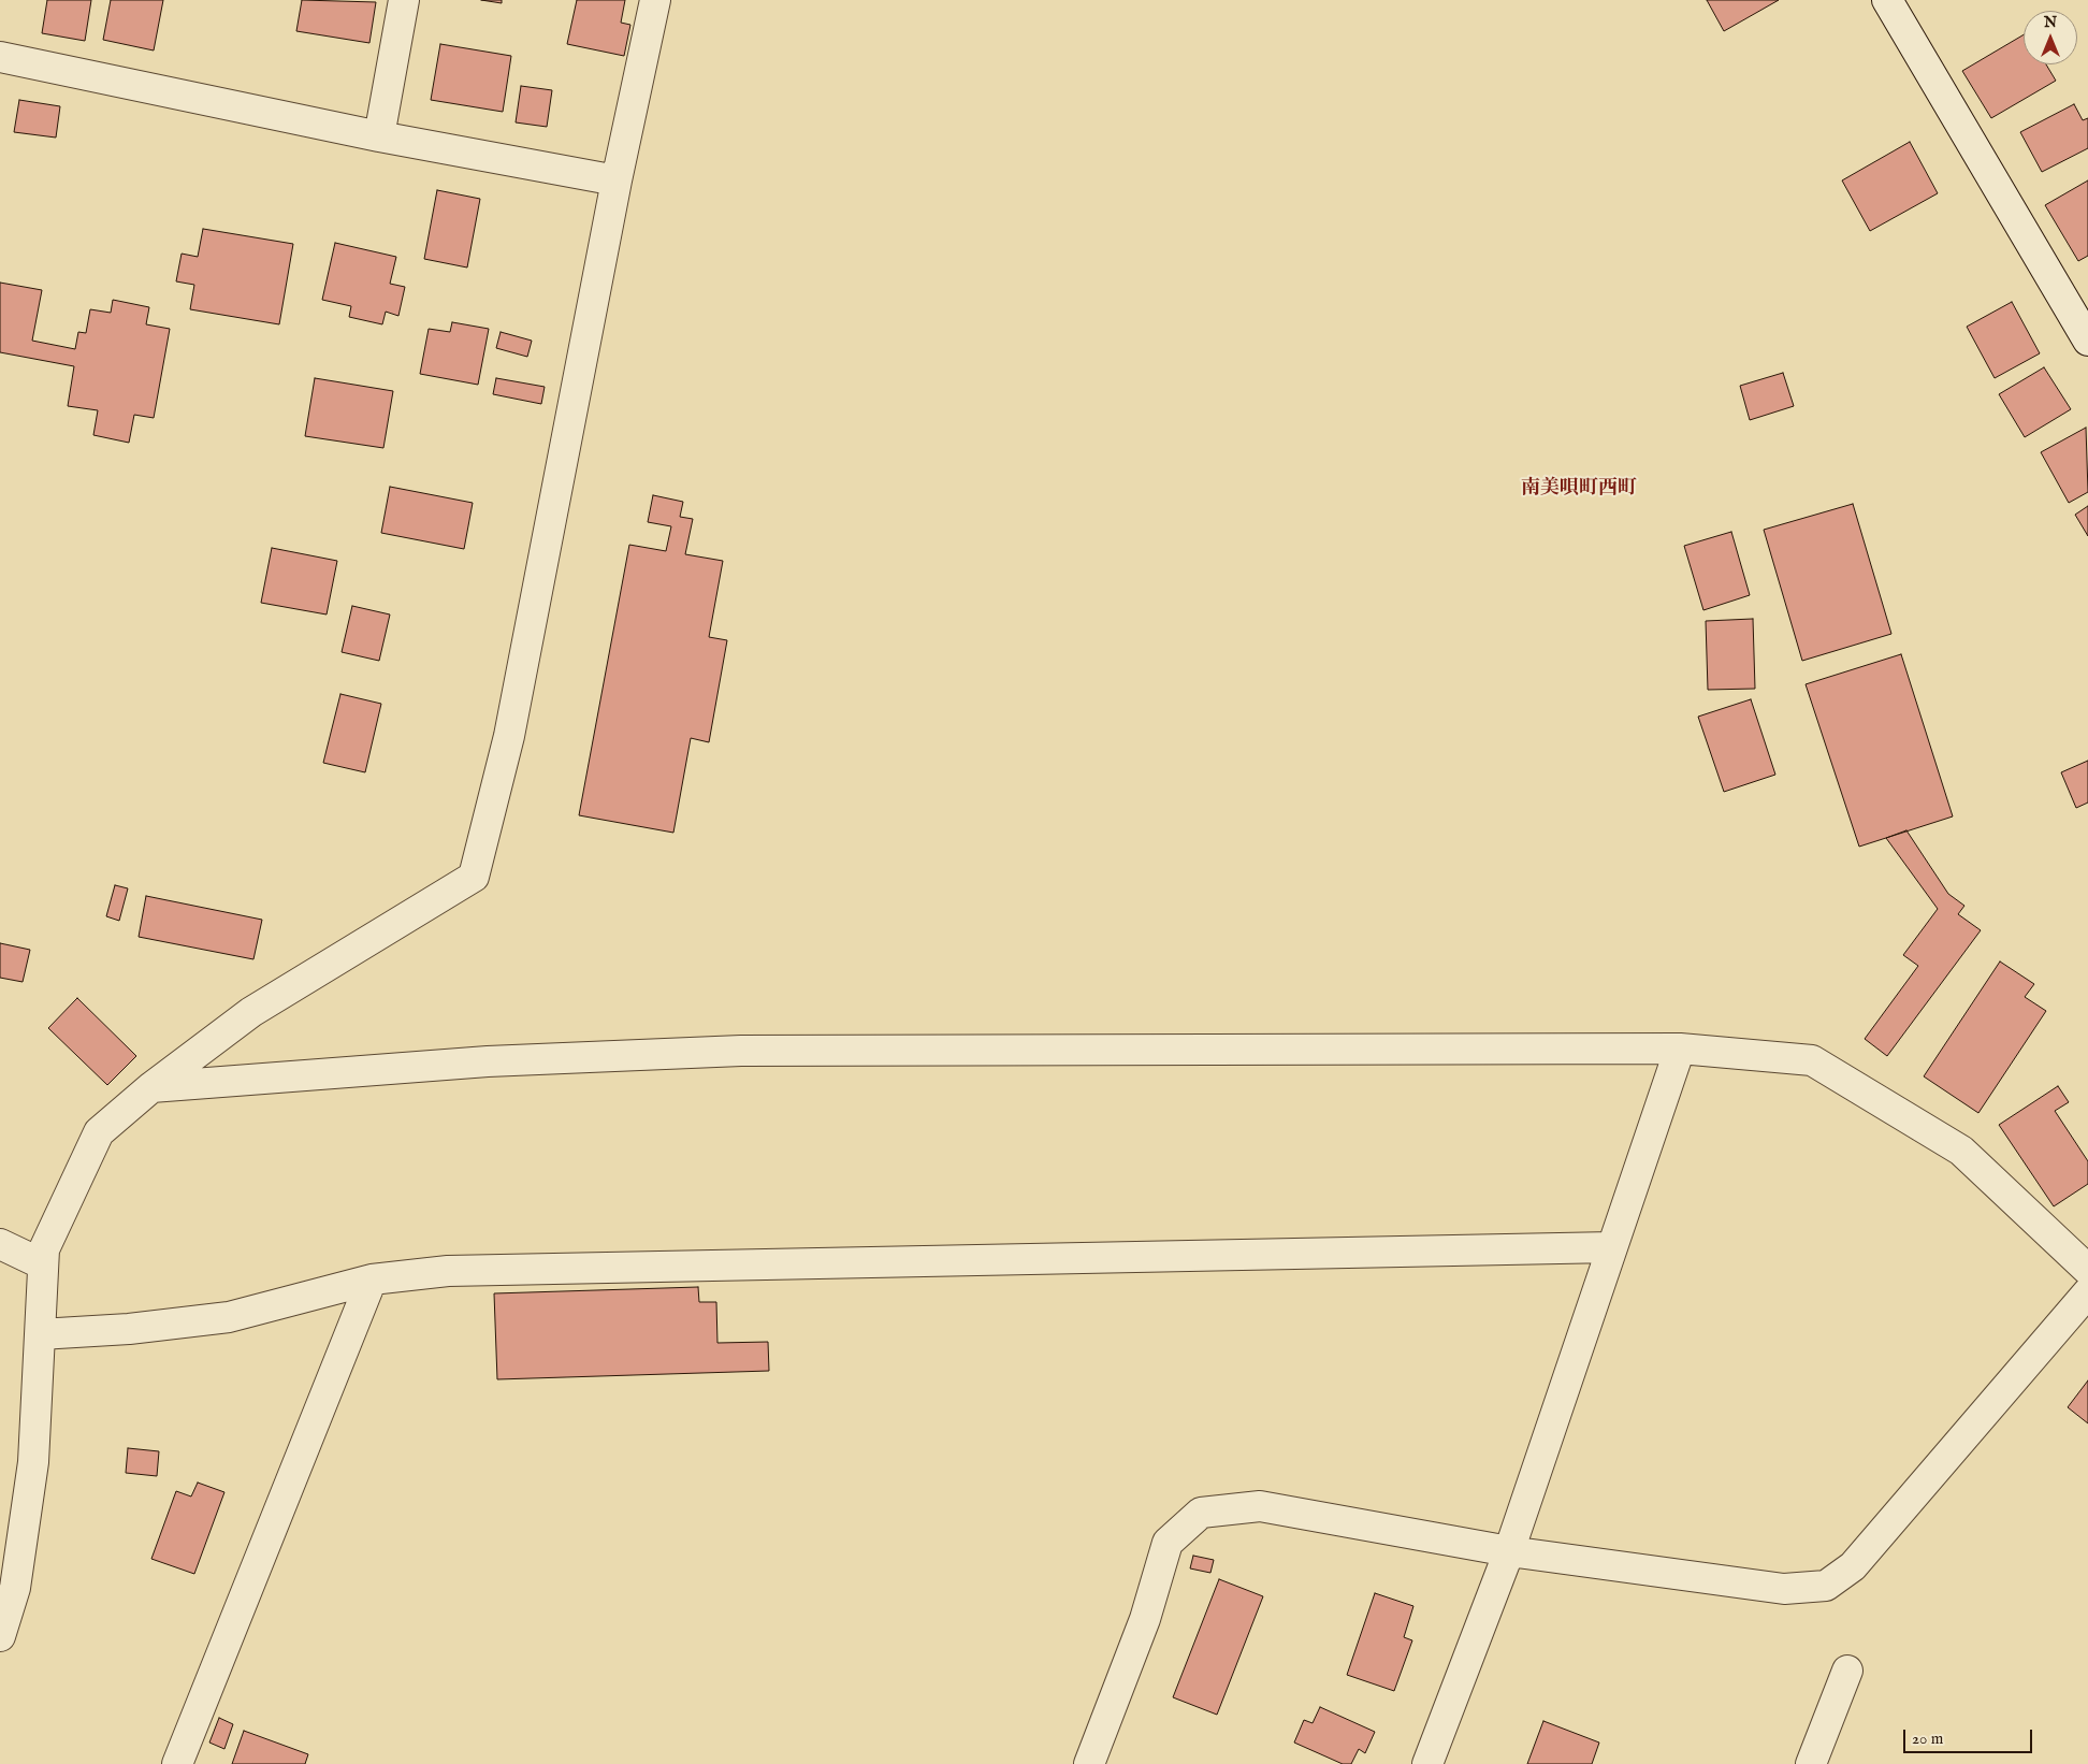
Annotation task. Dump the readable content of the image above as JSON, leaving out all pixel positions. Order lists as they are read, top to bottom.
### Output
{
  "districts": ["南美唄町西町"],
  "scale_bar": "20 m",
  "north": "top"
}
